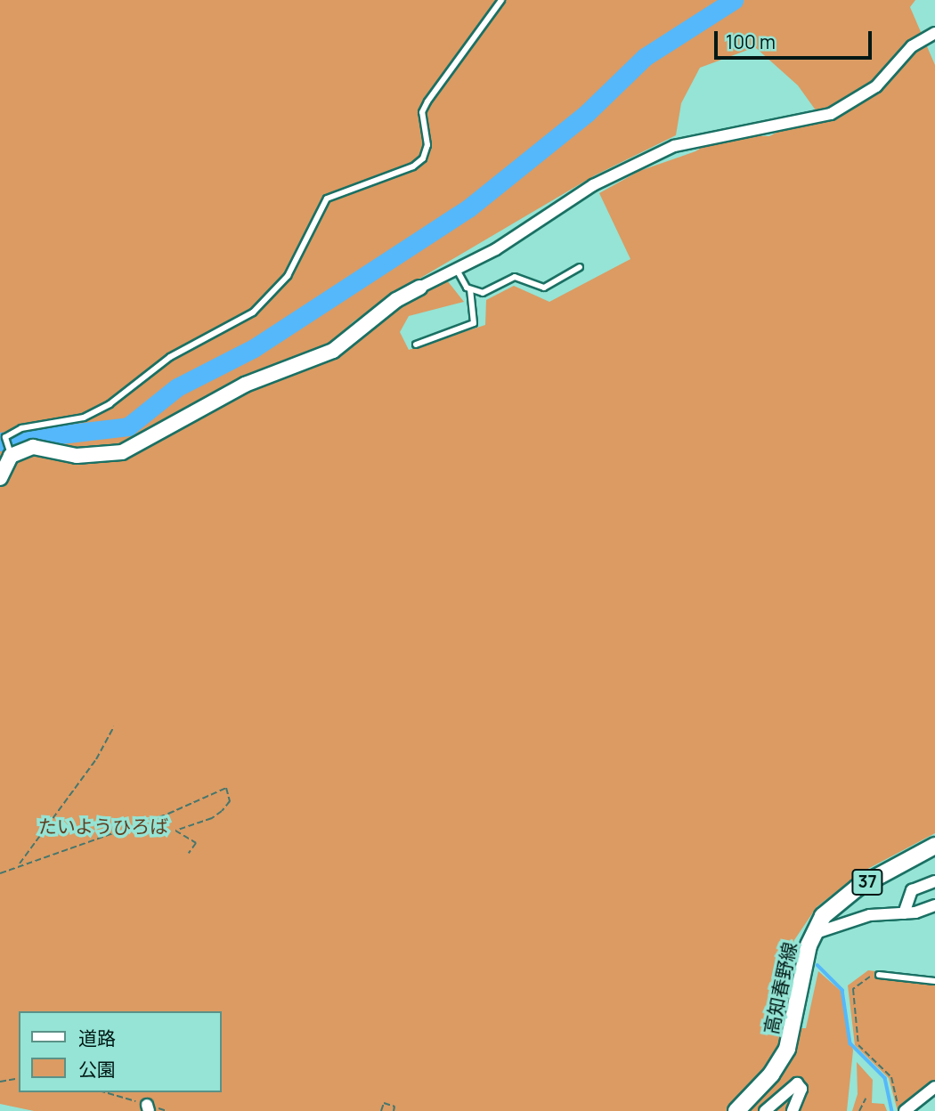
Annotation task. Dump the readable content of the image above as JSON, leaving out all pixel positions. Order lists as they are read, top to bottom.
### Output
{
  "streets": {
    "main road": ["37", "高知春野線"]
  },
  "parks": ["たいようひろば"],
  "legend": ["道路", "公園"],
  "scale_bar": "100 m"
}
